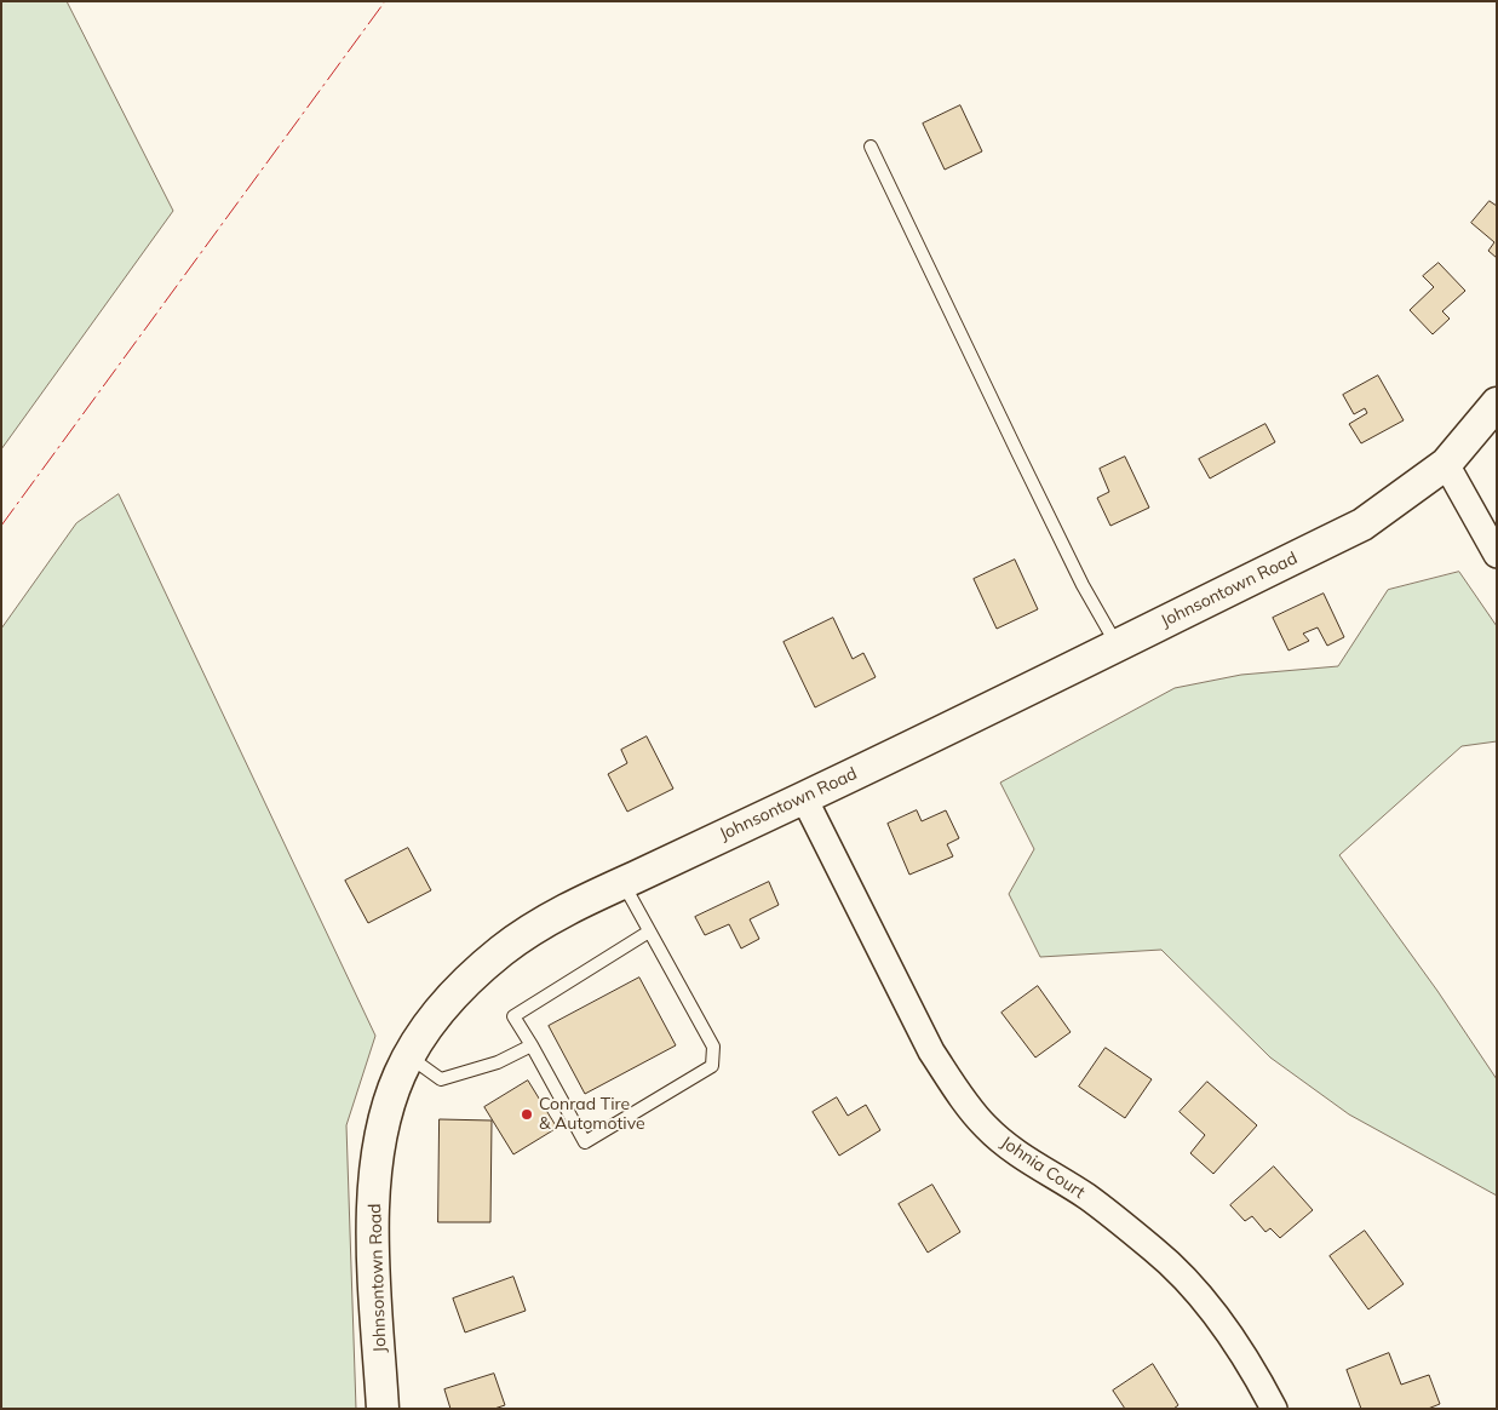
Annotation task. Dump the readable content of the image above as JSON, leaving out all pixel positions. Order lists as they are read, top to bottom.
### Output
{
  "streets": {
    "street": ["Johnsontown Road", "Johnia Court"]
  },
  "crossings": [
    ["Johnsontown Road", "Johnia Court"]
  ],
  "places": ["Conrad Tire & Automotive"]
}
